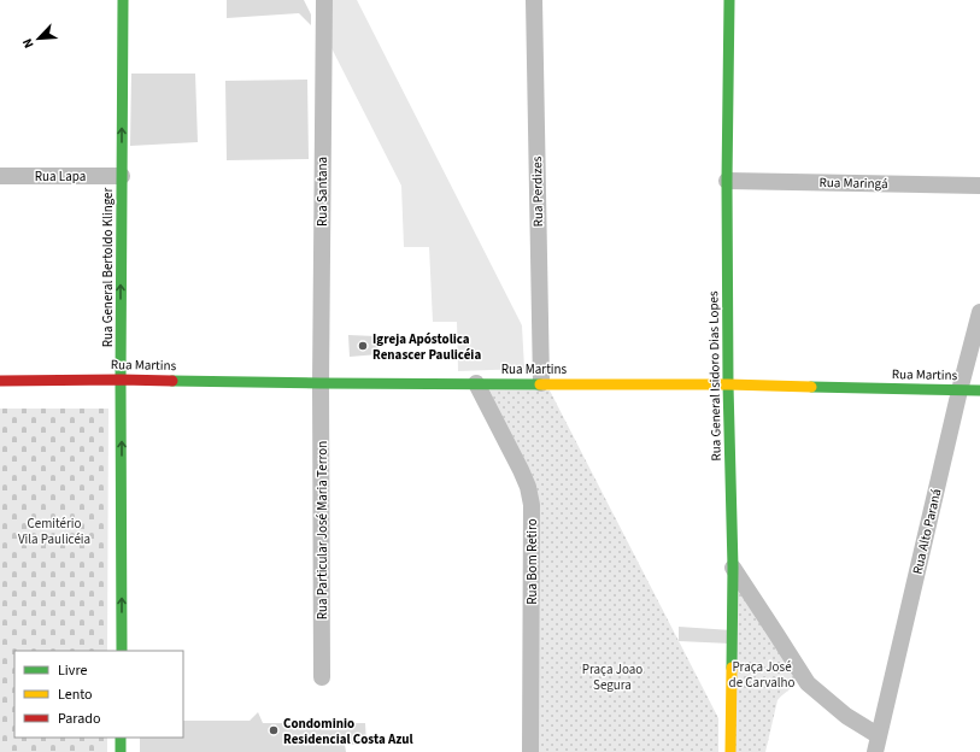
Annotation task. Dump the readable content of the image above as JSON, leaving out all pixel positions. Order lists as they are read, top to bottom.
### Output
{
  "streets": {
    "street": [
      "Rua Lapa",
      "Rua Maringá",
      "Rua Santana",
      "Rua Perdizes",
      "Rua General Bertoldo Klinger",
      "Rua Martins",
      "Rua General Isidoro Dias Lopes",
      "Rua Particular José Maria Terron",
      "Rua Alto Paraná",
      "Rua Bom Retiro"
    ]
  },
  "crossings": [
    ["Rua Lapa", "Rua General Bertoldo Klinger"],
    ["Rua Maringá", "Rua General Isidoro Dias Lopes"],
    ["Rua Santana", "Rua Martins"],
    ["Rua Santana", "Rua Particular José Maria Terron"],
    ["Rua Perdizes", "Rua Martins"],
    ["Rua General Bertoldo Klinger", "Rua Martins"],
    ["Rua Martins", "Rua General Isidoro Dias Lopes"],
    ["Rua Martins", "Rua Particular José Maria Terron"],
    ["Rua Martins", "Rua Alto Paraná"],
    ["Rua Martins", "Rua Bom Retiro"]
  ],
  "one_way": ["Rua General Bertoldo Klinger"],
  "parks": ["Cemitério Vila Paulicéia", "Praça José de Carvalho", "Praça Joao Segura"],
  "places": ["Igreja Apóstolica Renascer Paulicéia", "Condominio Residencial Costa Azul"],
  "legend": ["Livre", "Lento", "Parado"],
  "north": "bottom left"
}
